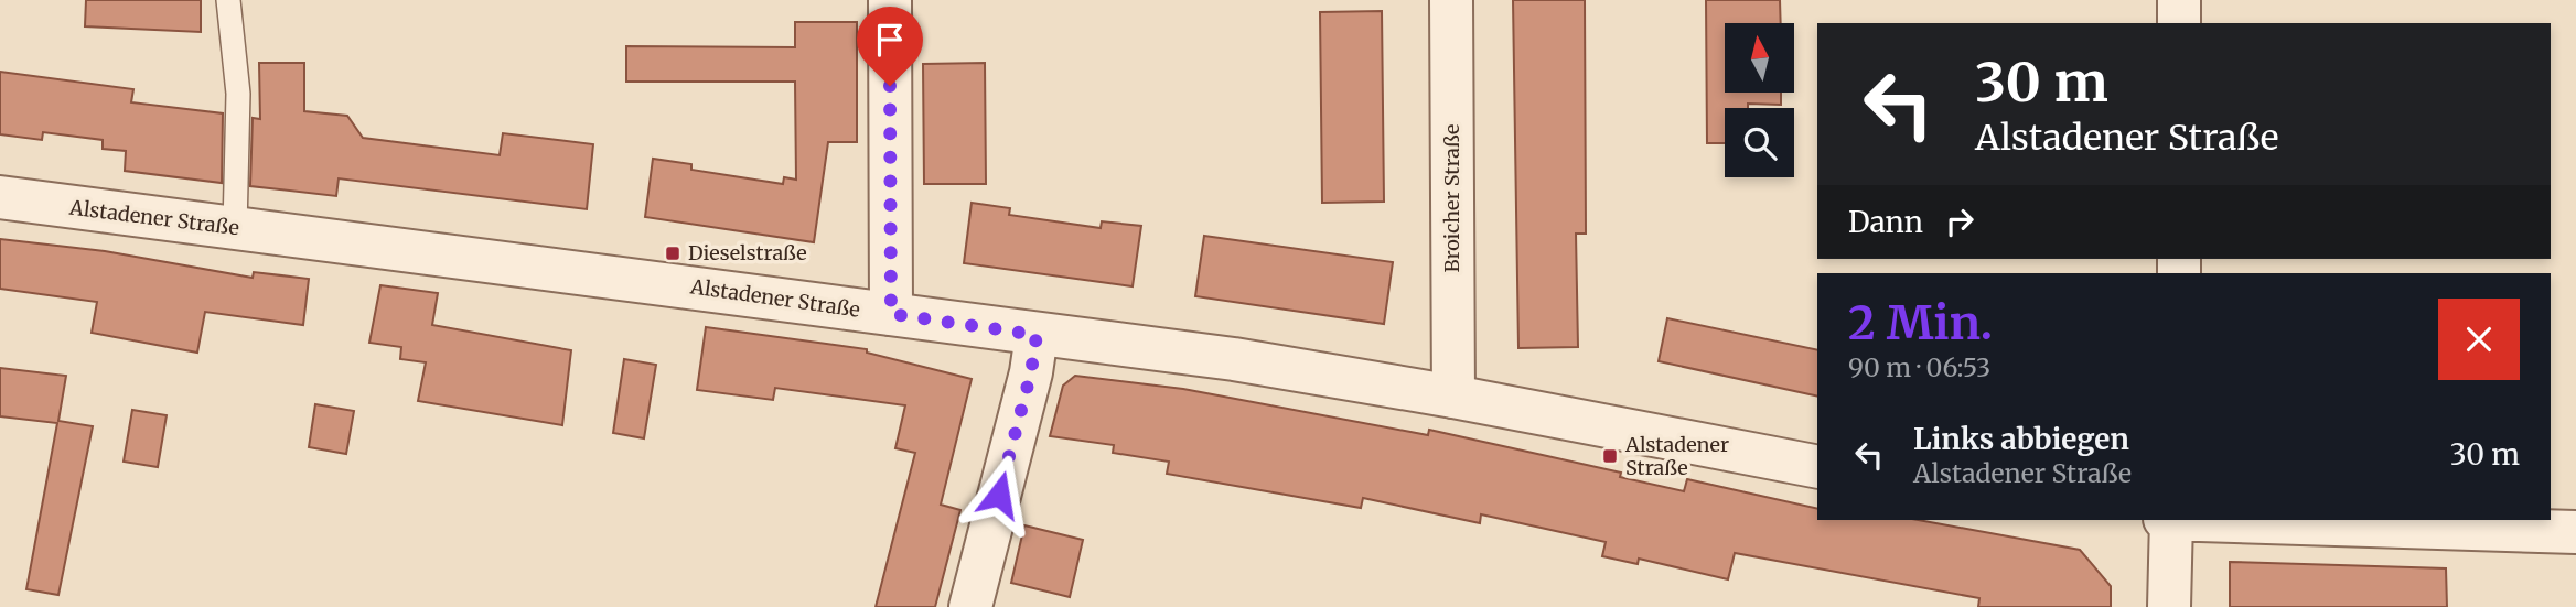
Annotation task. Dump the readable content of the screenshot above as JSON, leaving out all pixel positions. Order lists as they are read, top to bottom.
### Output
{
  "streets": {
    "street": ["Broicher Straße", "Alstadener Straße"]
  },
  "crossings": [
    ["Broicher Straße", "Alstadener Straße"]
  ],
  "places": {
    "transit": ["Dieselstraße", "Alstadener Straße"]
  },
  "north": "top",
  "page": {
    "turn": ["30 m", "Alstadener Straße"],
    "then": "Dann",
    "heading": ["2 Min.", "90 m · 06:53"],
    "list": [
      {
        "name": "Links abbiegen",
        "note": "Alstadener Straße",
        "value": "30 m"
      }
    ]
  }
}
